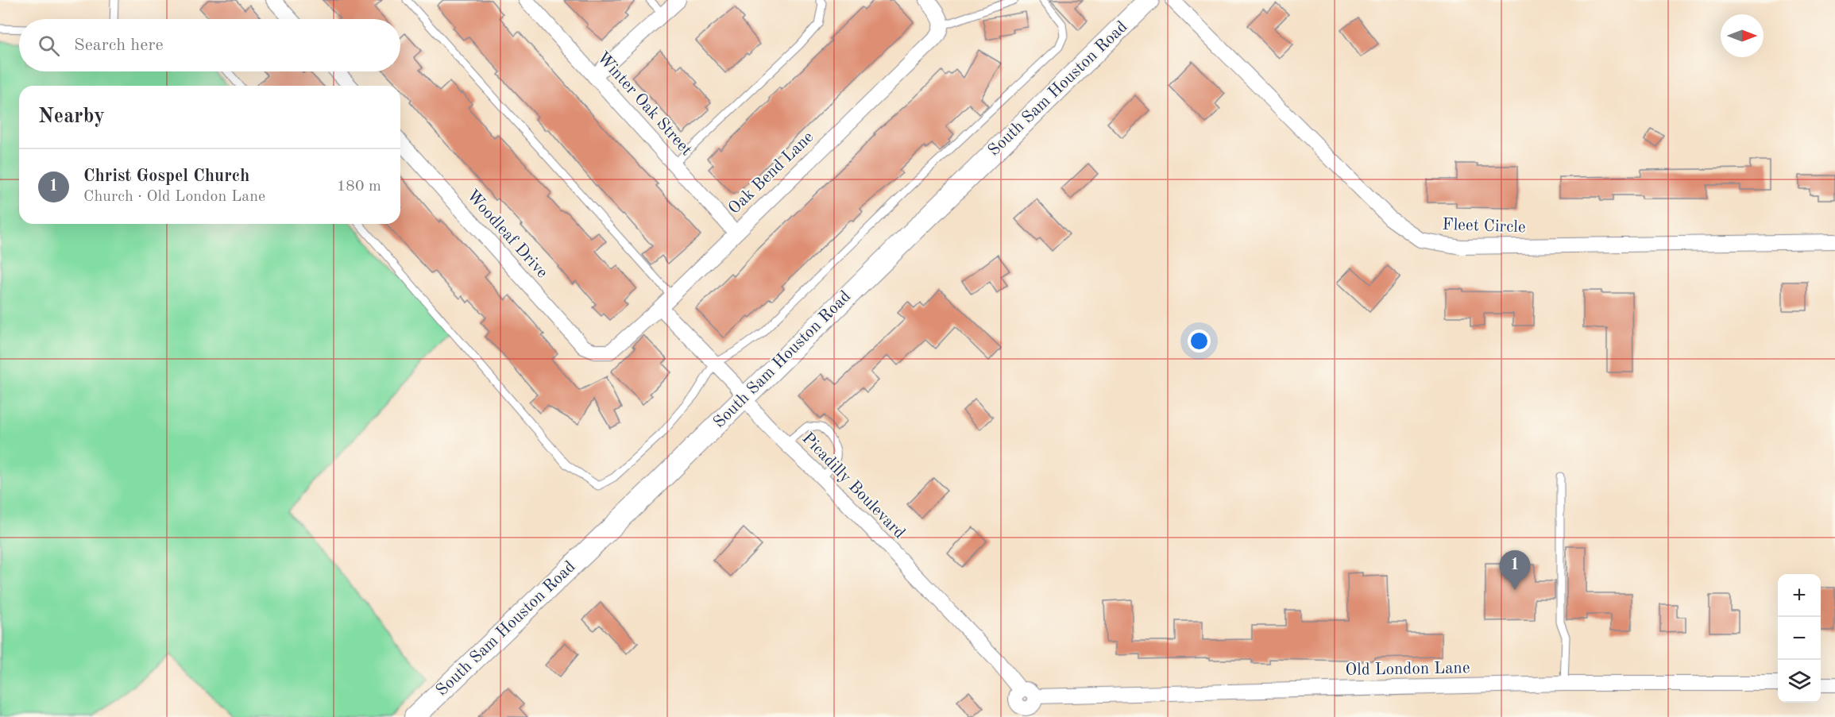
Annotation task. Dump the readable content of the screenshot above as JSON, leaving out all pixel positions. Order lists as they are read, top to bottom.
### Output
{
  "streets": {
    "street": [
      "South Sam Houston Road",
      "Winter Oak Street",
      "Oak Bend Lane",
      "Fleet Circle",
      "Woodleaf Drive",
      "Picadilly Boulevard",
      "Old London Lane"
    ]
  },
  "crossings": [
    ["South Sam Houston Road", "Picadilly Boulevard"],
    ["Winter Oak Street", "Oak Bend Lane"],
    ["Oak Bend Lane", "Woodleaf Drive"],
    ["Oak Bend Lane", "Picadilly Boulevard"],
    ["Picadilly Boulevard", "Old London Lane"]
  ],
  "north": "right",
  "page": {
    "search": "Search here",
    "heading": "Nearby",
    "list": [
      {
        "mark": "1",
        "name": "Christ Gospel Church",
        "note": "Church · Old London Lane",
        "value": "180 m"
      }
    ],
    "pins": "1",
    "map_buttons": ["+", "−"]
  }
}
